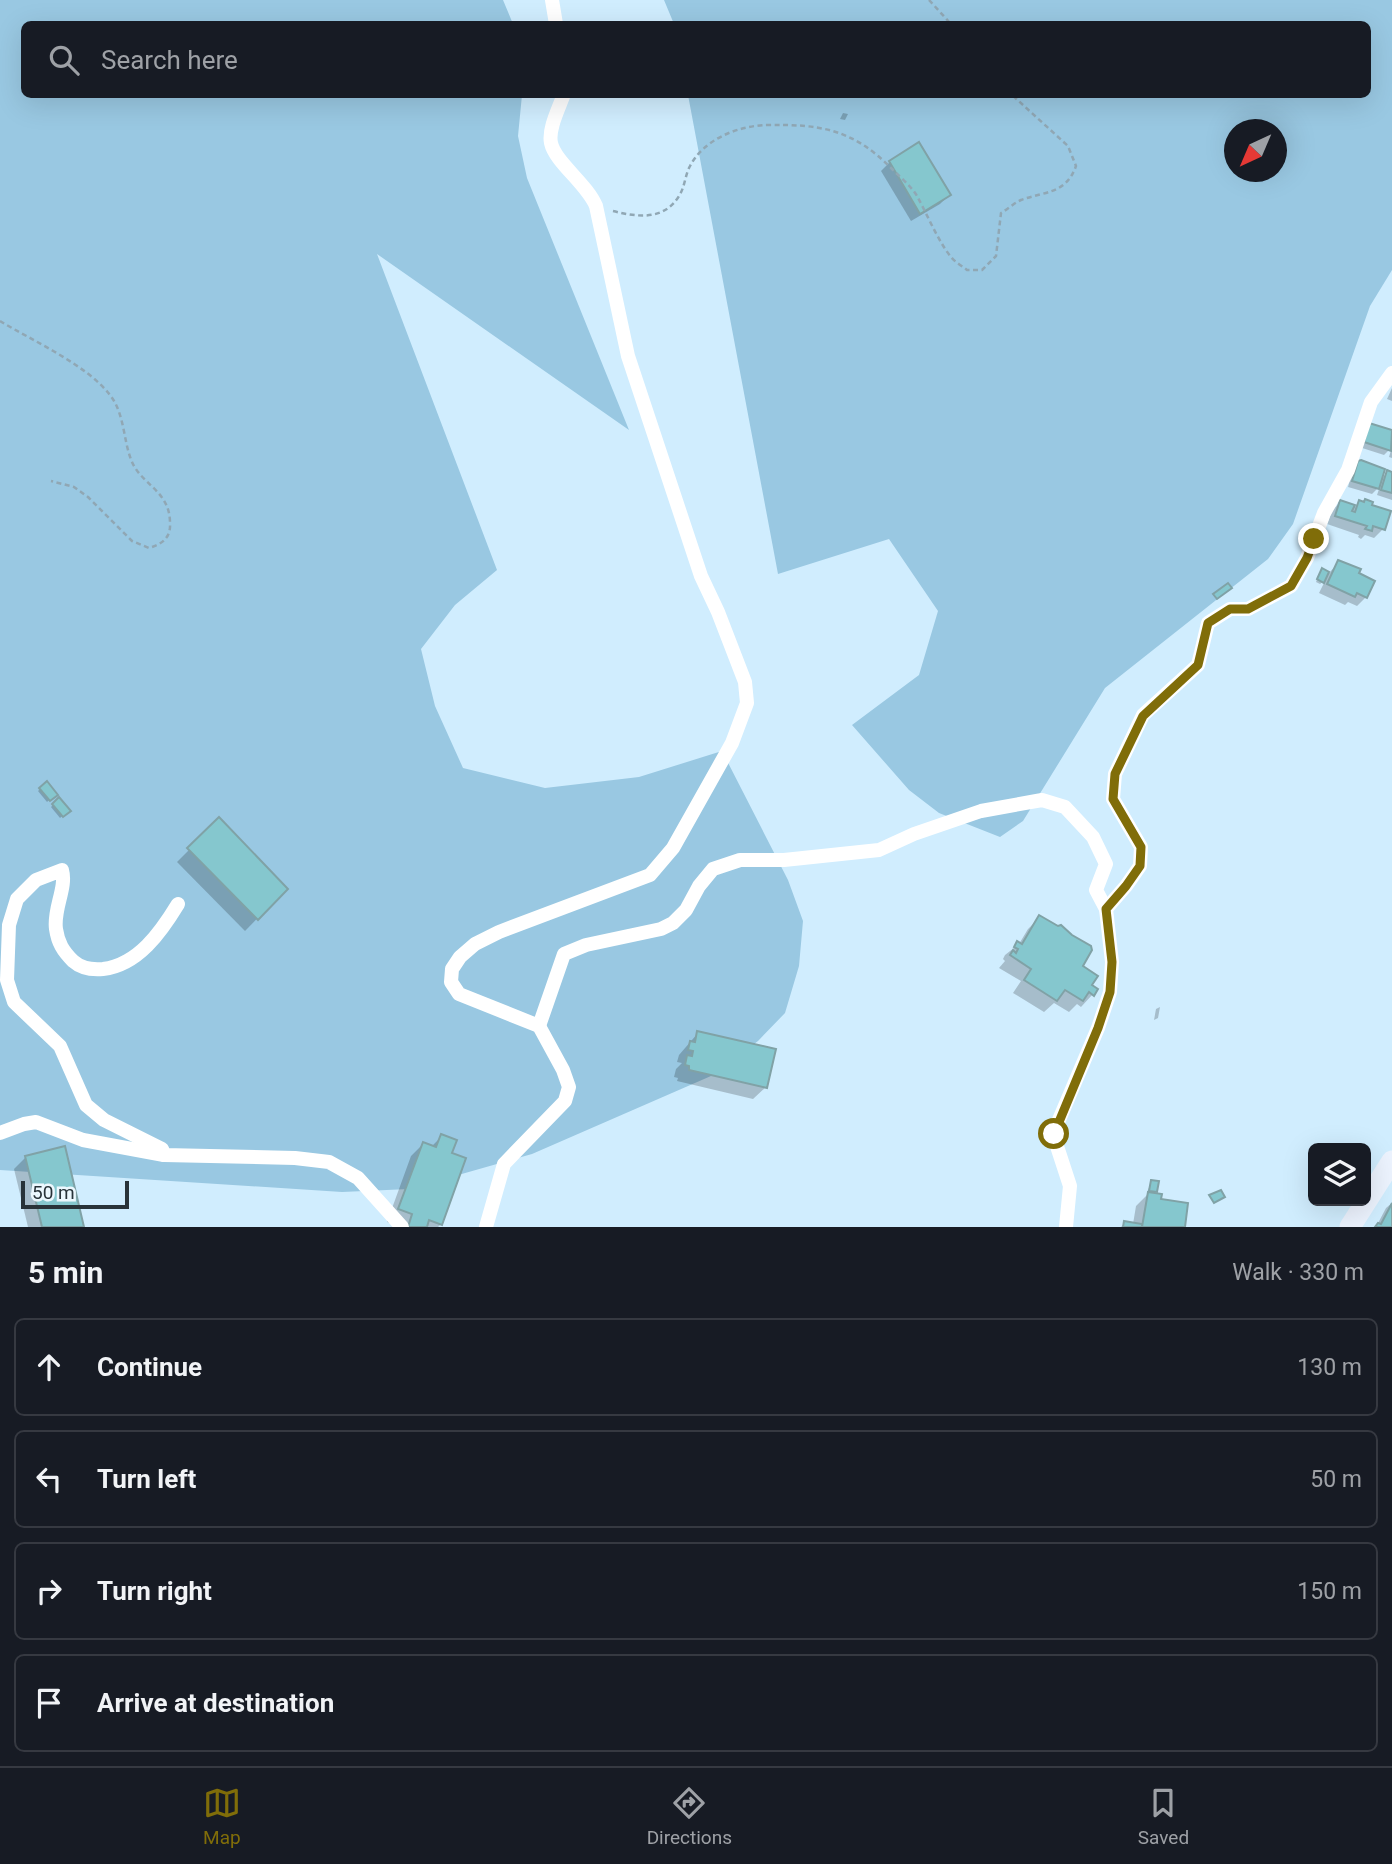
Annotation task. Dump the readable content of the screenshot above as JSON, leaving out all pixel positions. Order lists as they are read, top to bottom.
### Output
{
  "scale_bar": "50 m",
  "north": "bottom left",
  "page": {
    "search": "Search here",
    "scale": "50 m",
    "heading": ["5 min", "Walk · 330 m"],
    "list": [
      ["Continue", "130 m"],
      ["Turn left", "50 m"],
      ["Turn right", "150 m"],
      "Arrive at destination"
    ],
    "nav": ["Map", "Directions", "Saved"]
  }
}
